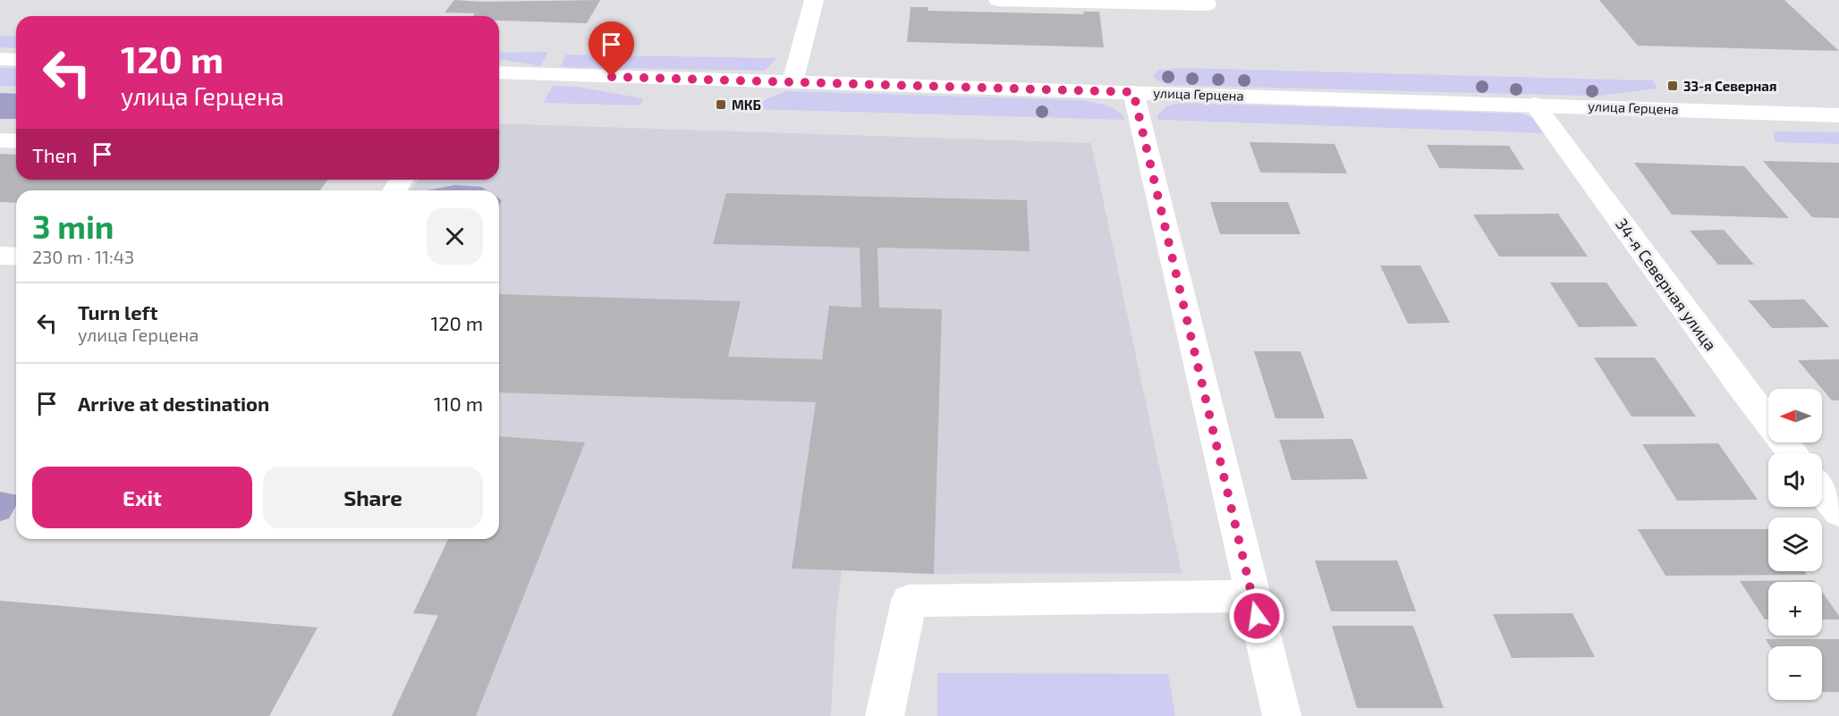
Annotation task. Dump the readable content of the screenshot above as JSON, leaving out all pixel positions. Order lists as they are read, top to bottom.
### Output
{
  "streets": {
    "main road": ["улица Герцена", "34-я Северная улица"]
  },
  "crossings": [
    ["улица Герцена", "34-я Северная улица"]
  ],
  "places": {
    "transit": ["33-я Северная", "МКБ"]
  },
  "north": "left",
  "page": {
    "turn": ["120 m", "улица Герцена"],
    "then": "Then",
    "heading": ["3 min", "230 m · 11:43"],
    "list": [
      {
        "name": "Turn left",
        "note": "улица Герцена",
        "value": "120 m"
      },
      {
        "name": "Arrive at destination",
        "value": "110 m"
      }
    ],
    "map_buttons": ["+", "−"],
    "buttons": ["Exit", "Share"]
  }
}
